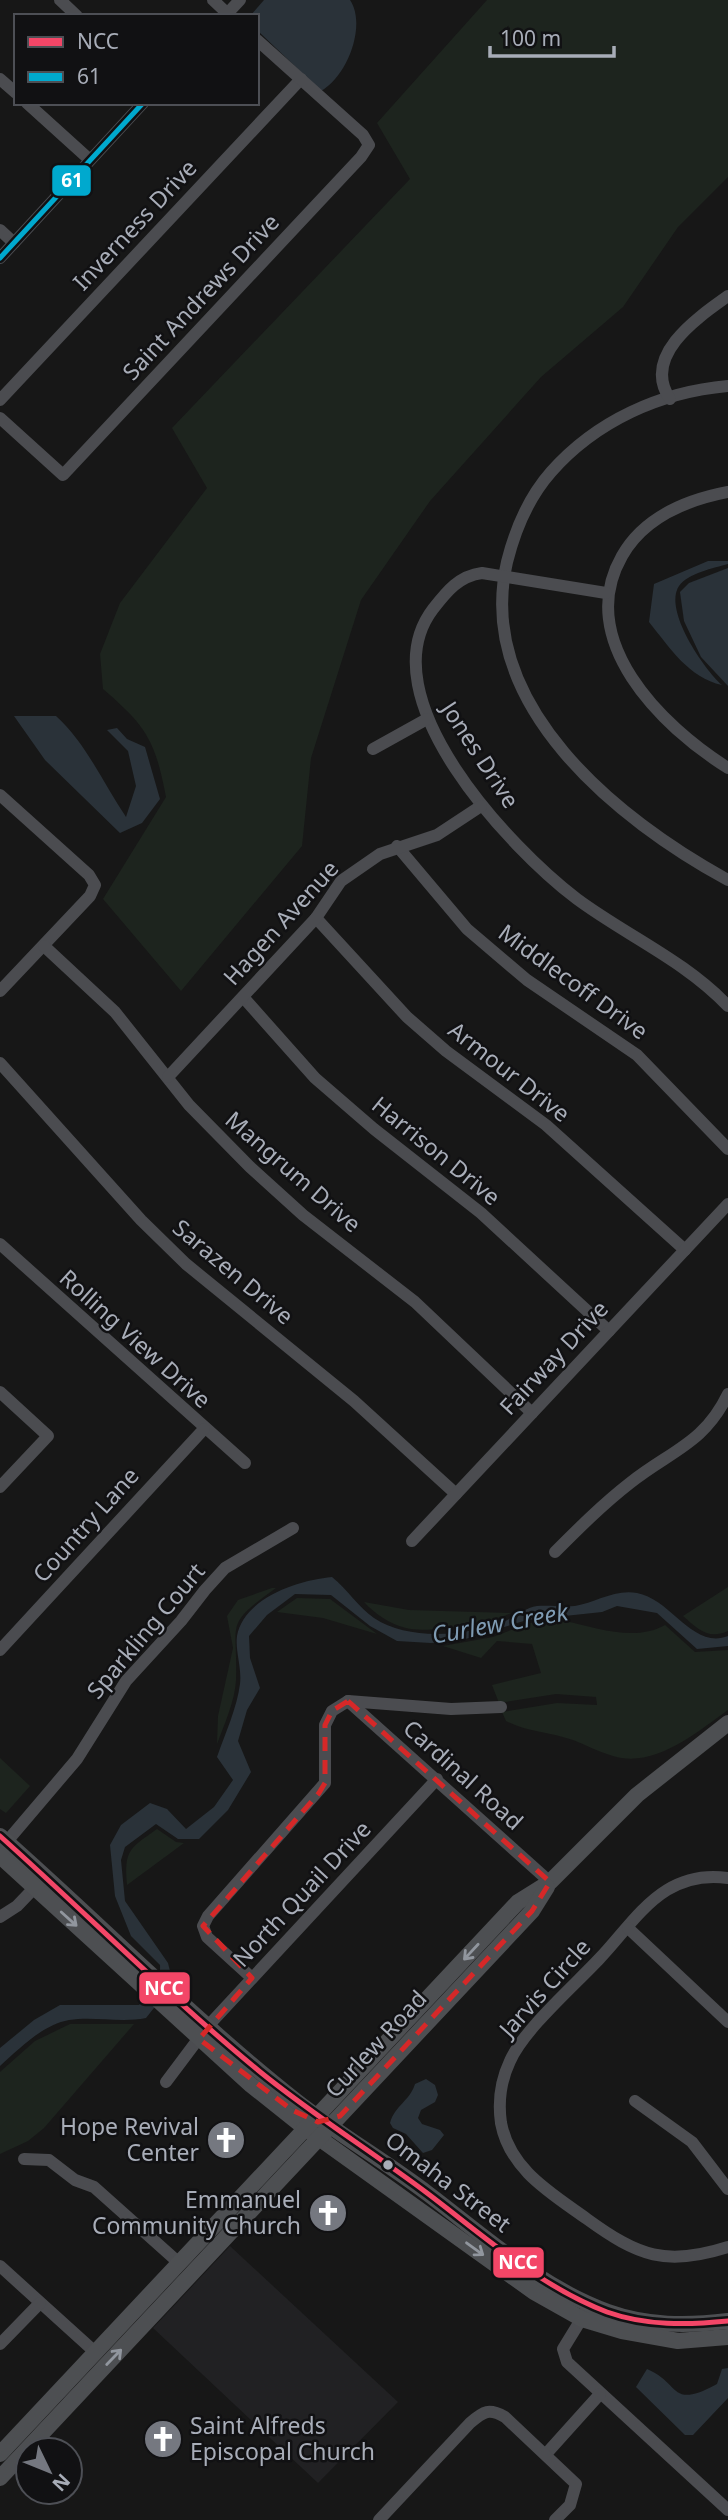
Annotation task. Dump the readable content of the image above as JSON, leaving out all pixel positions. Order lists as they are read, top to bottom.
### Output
{
  "streets": {
    "main road": ["Curlew Road", "Omaha Street"],
    "street": [
      "Inverness Drive",
      "Saint Andrews Drive",
      "Jones Drive",
      "Hagen Avenue",
      "Middlecoff Drive",
      "Armour Drive",
      "Harrison Drive",
      "Mangrum Drive",
      "Sarazen Drive",
      "Rolling View Drive",
      "Fairway Drive",
      "Country Lane",
      "Sparkling Court",
      "Cardinal Road",
      "North Quail Drive",
      "Jarvis Circle"
    ]
  },
  "crossings": [
    ["Inverness Drive", "Saint Andrews Drive"],
    ["Jones Drive", "Hagen Avenue"],
    ["Hagen Avenue", "Middlecoff Drive"],
    ["Hagen Avenue", "Armour Drive"],
    ["Hagen Avenue", "Harrison Drive"],
    ["Hagen Avenue", "Mangrum Drive"],
    ["Armour Drive", "Fairway Drive"],
    ["Harrison Drive", "Fairway Drive"],
    ["Mangrum Drive", "Fairway Drive"],
    ["Sarazen Drive", "Fairway Drive"],
    ["Rolling View Drive", "Country Lane"],
    ["Cardinal Road", "North Quail Drive"],
    ["Cardinal Road", "Curlew Road"],
    ["North Quail Drive", "Omaha Street"],
    ["Curlew Road", "Omaha Street"]
  ],
  "water": ["Curlew Creek"],
  "places": {
    "church": ["Hope Revival Center", "Emmanuel Community Church", "Saint Alfreds Episcopal Church"]
  },
  "lines": ["transit line 61", "transit line NCC"],
  "legend": ["NCC", "61"],
  "scale_bar": "100 m",
  "north": "bottom right"
}
